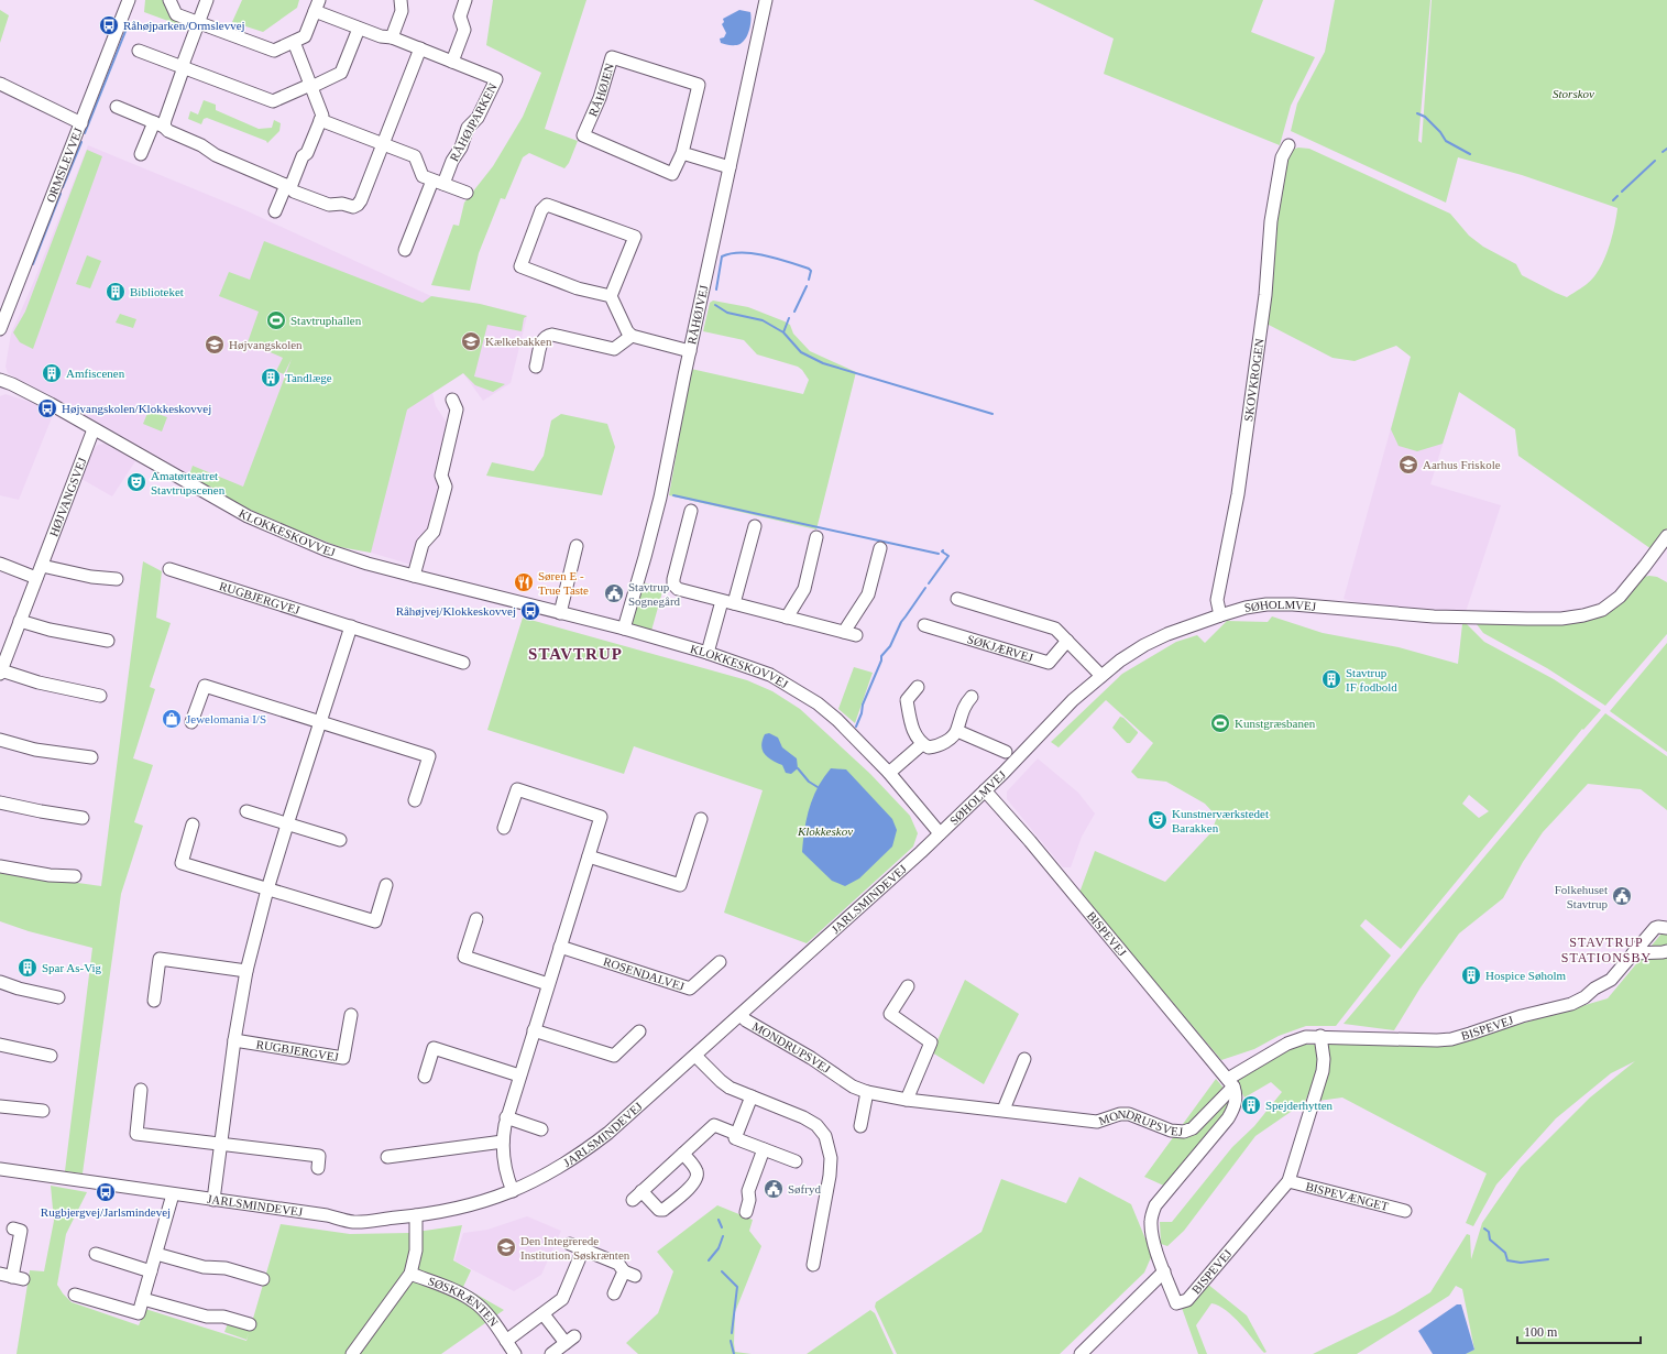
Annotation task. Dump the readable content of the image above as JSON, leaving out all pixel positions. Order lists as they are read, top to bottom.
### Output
{
  "streets": {
    "street": [
      "RÅHØJEN",
      "RÅHØJPARKEN",
      "ORMSLEVVEJ",
      "RÅHØJVEJ",
      "SKOVKROGEN",
      "HØJVANGSVEJ",
      "KLOKKESKOVVEJ",
      "RUGBJERGVEJ",
      "SØHOLMVEJ",
      "SØKJÆRVEJ",
      "JARLSMINDEVEJ",
      "BISPEVEJ",
      "ROSENDALVEJ",
      "MONDRUPSVEJ",
      "BISPEVÆNGET",
      "SØSKRÆNTEN"
    ]
  },
  "crossings": [
    ["RÅHØJVEJ", "KLOKKESKOVVEJ"],
    ["SKOVKROGEN", "SØHOLMVEJ"],
    ["HØJVANGSVEJ", "KLOKKESKOVVEJ"],
    ["KLOKKESKOVVEJ", "SØHOLMVEJ"],
    ["KLOKKESKOVVEJ", "JARLSMINDEVEJ"],
    ["SØHOLMVEJ", "JARLSMINDEVEJ"],
    ["SØHOLMVEJ", "BISPEVEJ"],
    ["JARLSMINDEVEJ", "MONDRUPSVEJ"],
    ["JARLSMINDEVEJ", "SØSKRÆNTEN"],
    ["BISPEVEJ", "MONDRUPSVEJ"],
    ["BISPEVEJ", "BISPEVÆNGET"]
  ],
  "districts": ["STAVTRUP", "STAVTRUP STATIONSBY"],
  "parks": ["Storskov", "Klokkeskov"],
  "places": {
    "bus stop": [
      "Råhøjparken/Ormslevvej",
      "Højvangskolen/Klokkeskovvej",
      "Råhøjvej/Klokkeskovvej",
      "Rugbjergvej/Jarlsmindevej"
    ],
    "building": [
      "Biblioteket",
      "Amfiscenen",
      "Tandlæge",
      "Stavtrup IF fodbold",
      "Spar As-Vig",
      "Hospice Søholm",
      "Spejderhytten"
    ],
    "sports": ["Stavtruphallen", "Kunstgræsbanen"],
    "school or university": [
      "Kælkebakken",
      "Højvangskolen",
      "Aarhus Friskole",
      "Den Integrerede Institution Søskrænten"
    ],
    "theatre": ["Amatørteatret Stavtrupscenen", "Kunstnerværkstedet Barakken"],
    "restaurant": ["Søren E - True Taste"],
    "public building": ["Stavtrup Sognegård", "Folkehuset Stavtrup", "Søfryd"],
    "shop": ["Jewelomania I/S"]
  },
  "scale_bar": "100 m"
}
